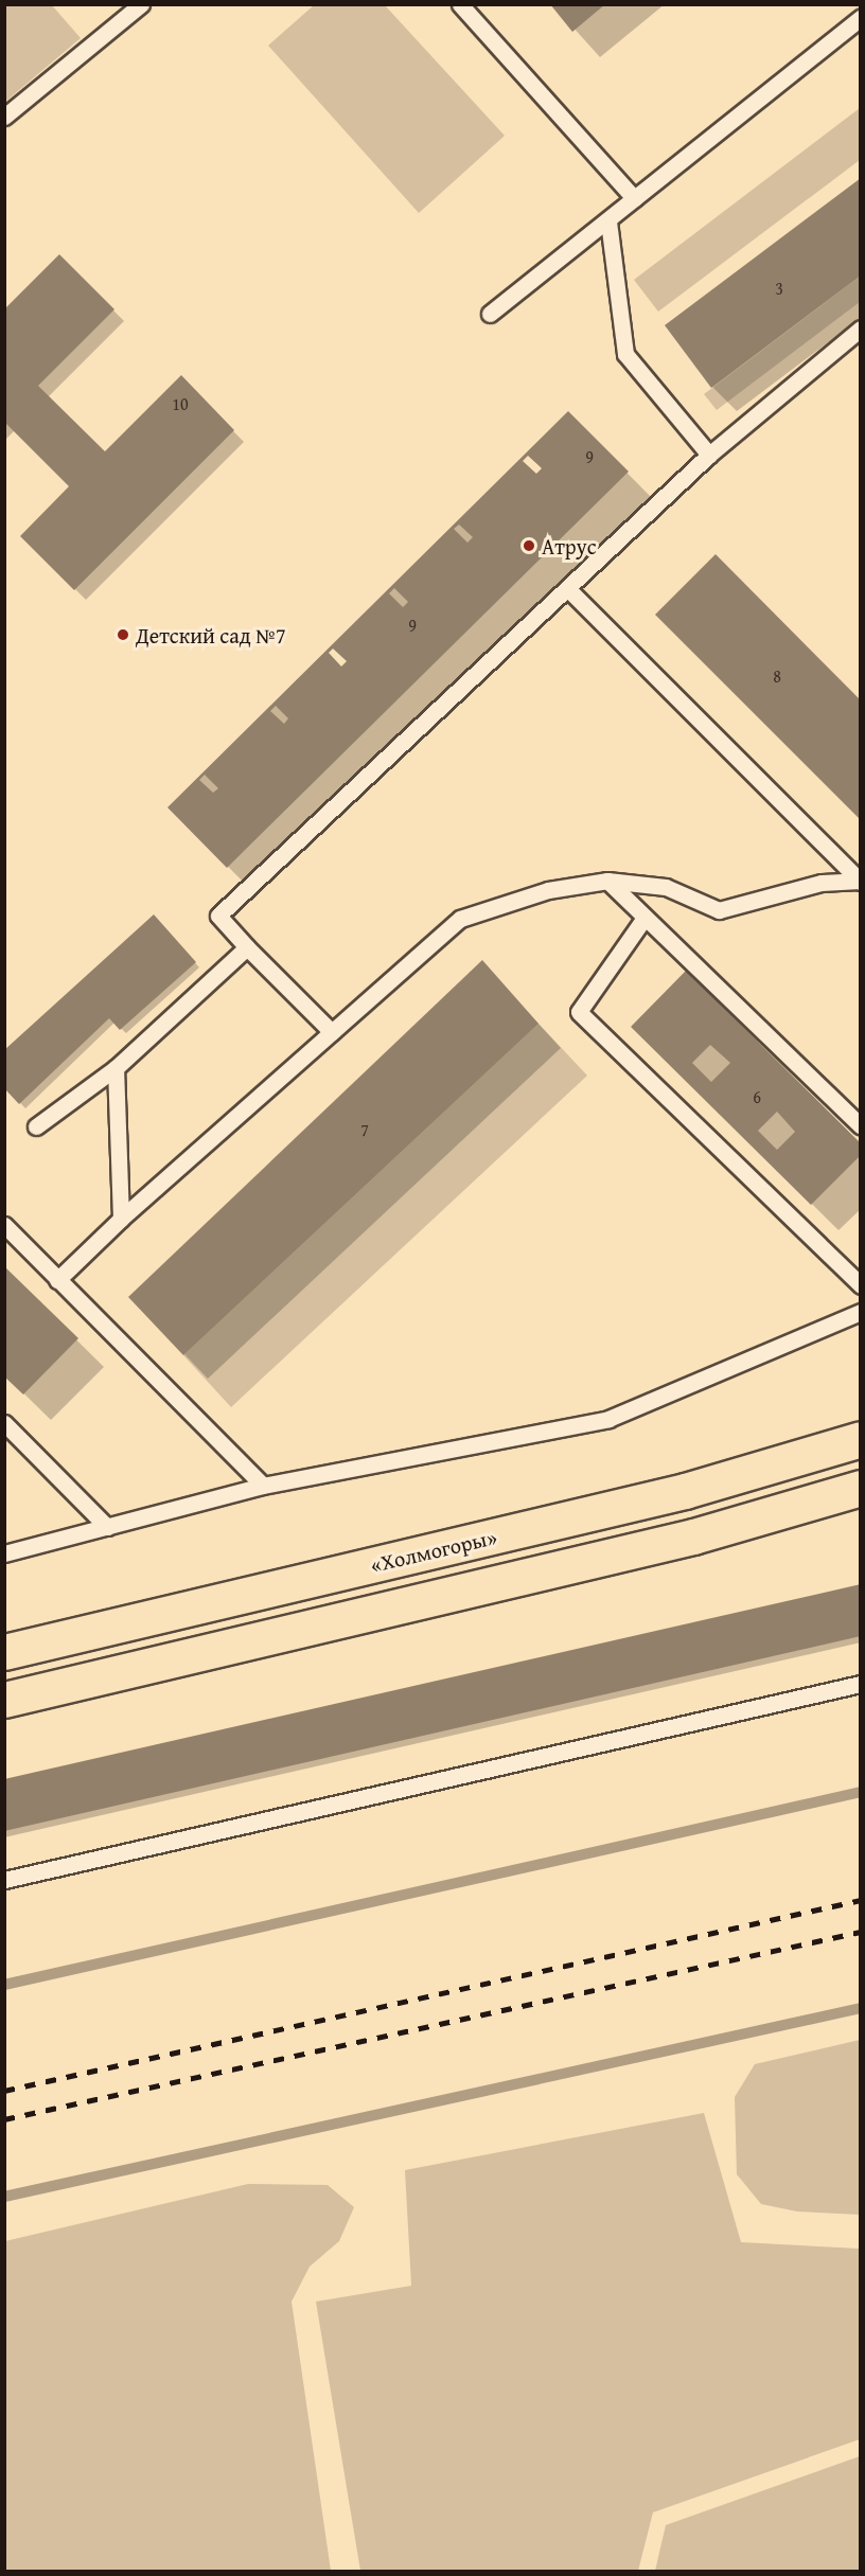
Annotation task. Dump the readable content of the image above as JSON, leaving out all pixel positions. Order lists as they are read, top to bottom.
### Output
{
  "streets": {
    "highway": ["«Холмогоры»"]
  },
  "places": ["Атрус", "Детский сад №7"],
  "house_numbers": [
    "3",
    "10",
    "9",
    "9",
    "8",
    "6",
    "7"
  ]
}
